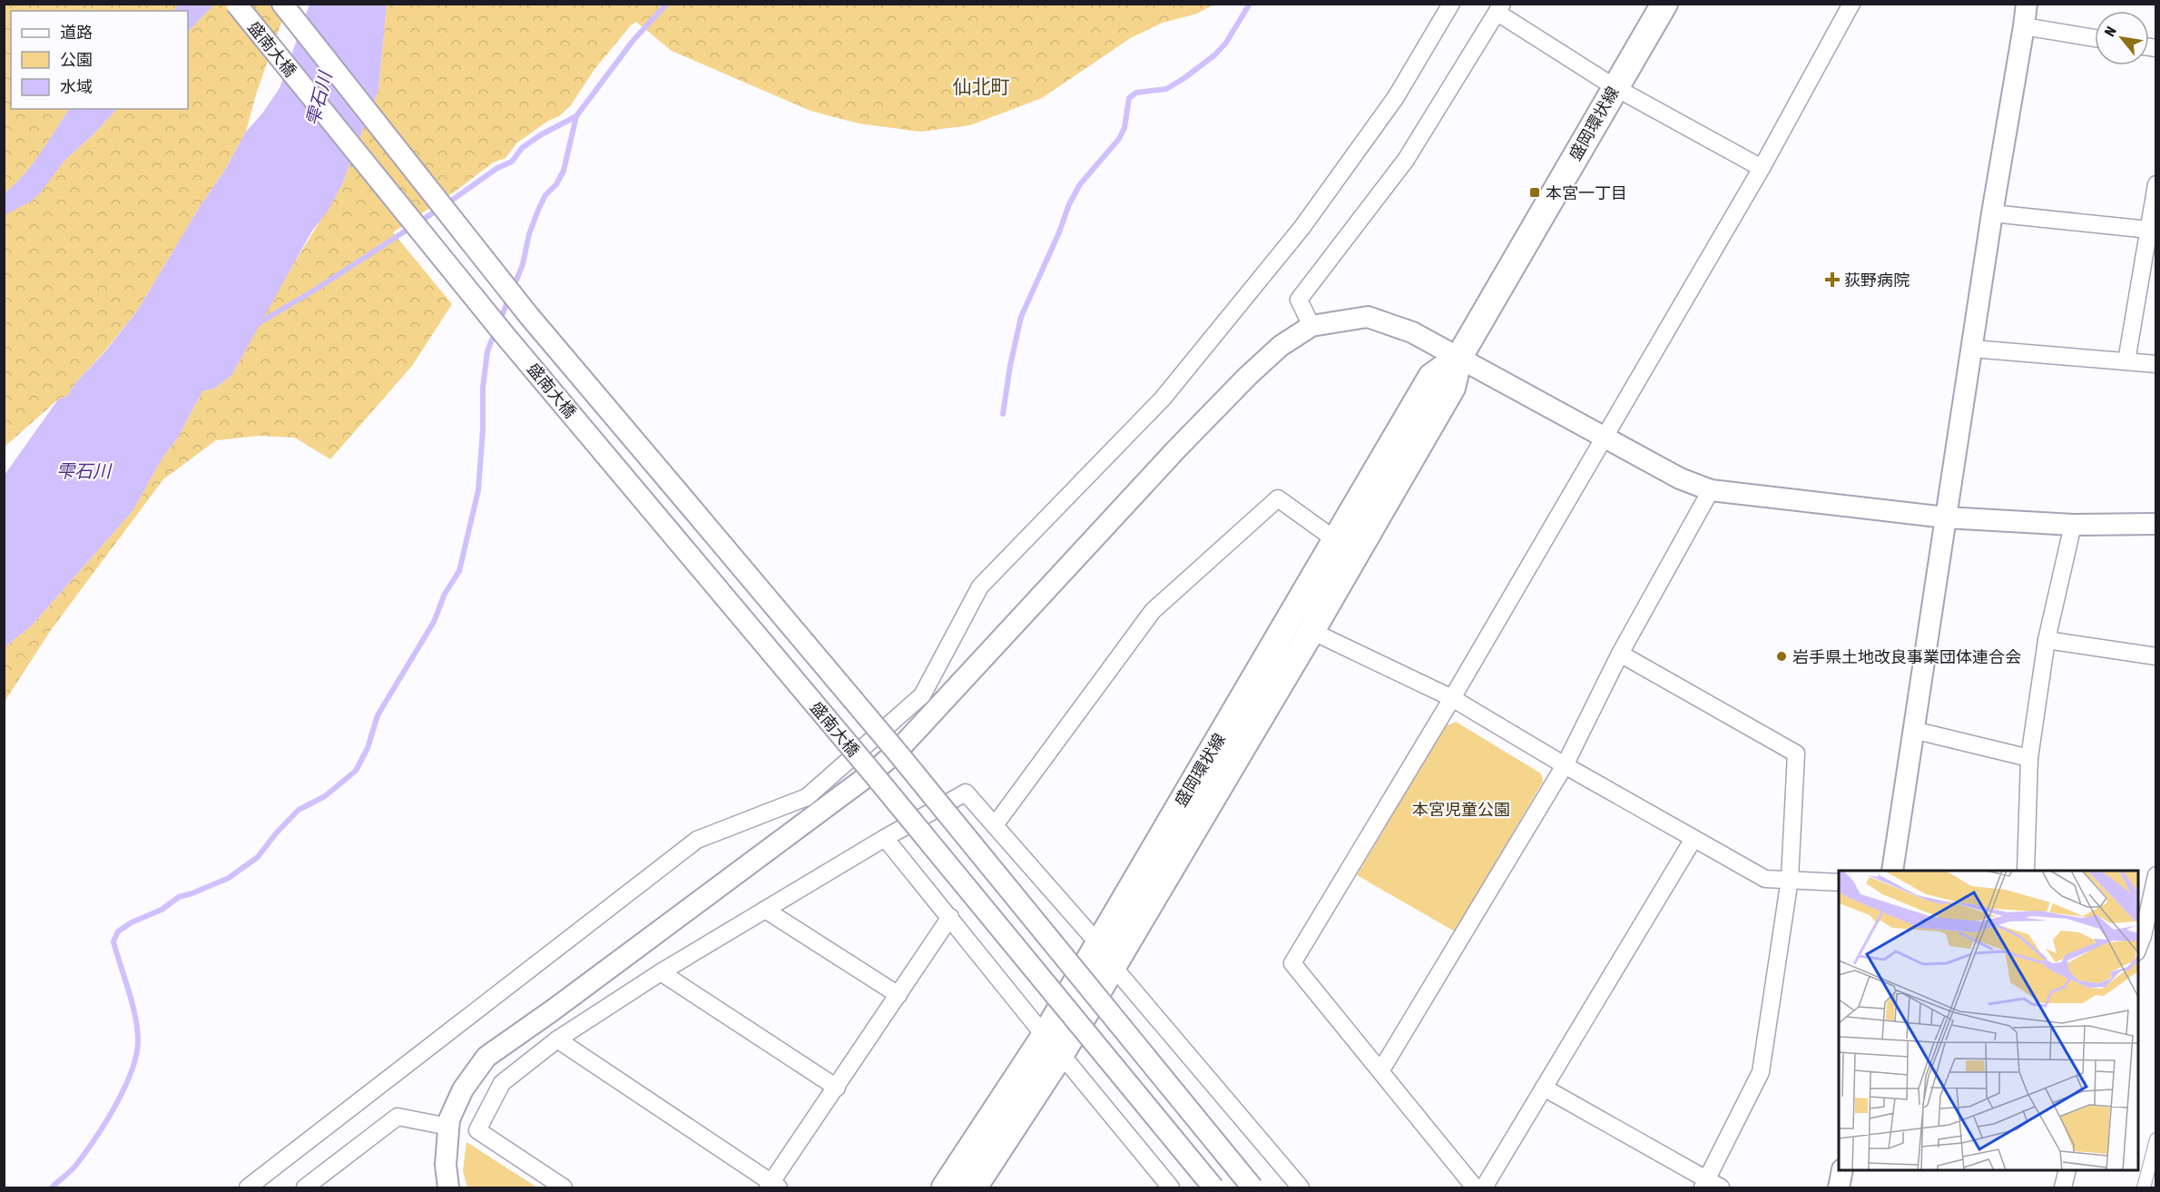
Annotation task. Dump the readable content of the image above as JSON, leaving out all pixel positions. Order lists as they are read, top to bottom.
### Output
{
  "streets": {
    "main road": ["盛岡環状線"],
    "street": ["盛南大橋"]
  },
  "districts": ["仙北町"],
  "water": ["雫石川"],
  "parks": ["本宮児童公園"],
  "places": {
    "transit": ["本宮一丁目"],
    "health": ["荻野病院"],
    "other": ["岩手県土地改良事業団体連合会"]
  },
  "legend": ["道路", "公園", "水域"],
  "north": "top left"
}
